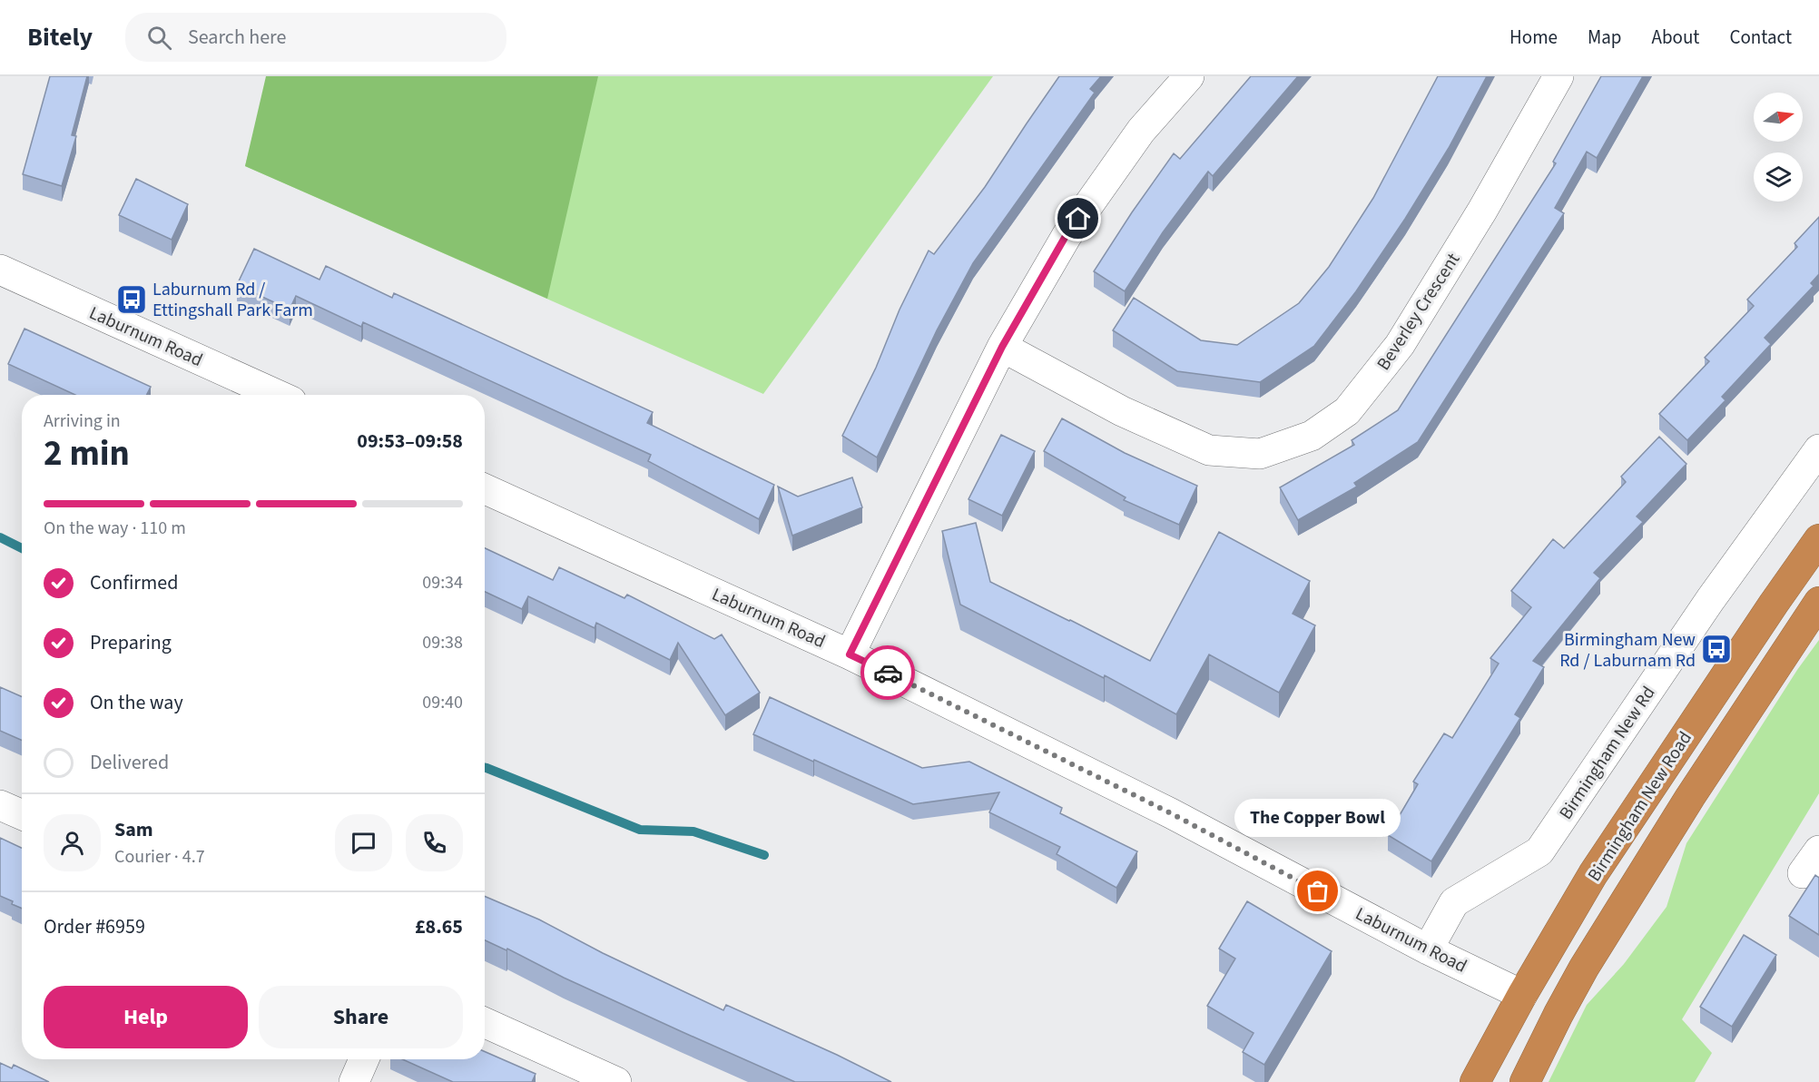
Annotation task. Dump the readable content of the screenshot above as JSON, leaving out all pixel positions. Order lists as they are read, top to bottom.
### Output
{
  "streets": {
    "highway": ["Birmingham New Road"],
    "street": ["Beverley Crescent", "Laburnum Road", "Birmingham New Rd"]
  },
  "crossings": [
    ["Laburnum Road", "Birmingham New Rd"],
    ["Laburnum Road", "Birmingham New Road"]
  ],
  "places": {
    "bus stop": ["Laburnum Rd / Ettingshall Park Farm", "Birmingham New Rd / Laburnam Rd"],
    "other": ["The Copper Bowl"]
  },
  "north": "right",
  "page": {
    "header": "Bitely",
    "search": "Search here",
    "nav": [
      "Home",
      "Map",
      "About",
      "Contact"
    ],
    "heading": ["2 min", "Arriving in", "09:53–09:58"],
    "panel": [
      "Sam",
      "Courier · 4.7",
      "Order #6959",
      "£8.65"
    ],
    "bar": "On the way · 110 m",
    "list": [
      ["Confirmed", "09:34"],
      ["Preparing", "09:38"],
      ["On the way", "09:40"],
      "Delivered"
    ],
    "bubble": "The Copper Bowl",
    "buttons": ["Help", "Share"]
  }
}
